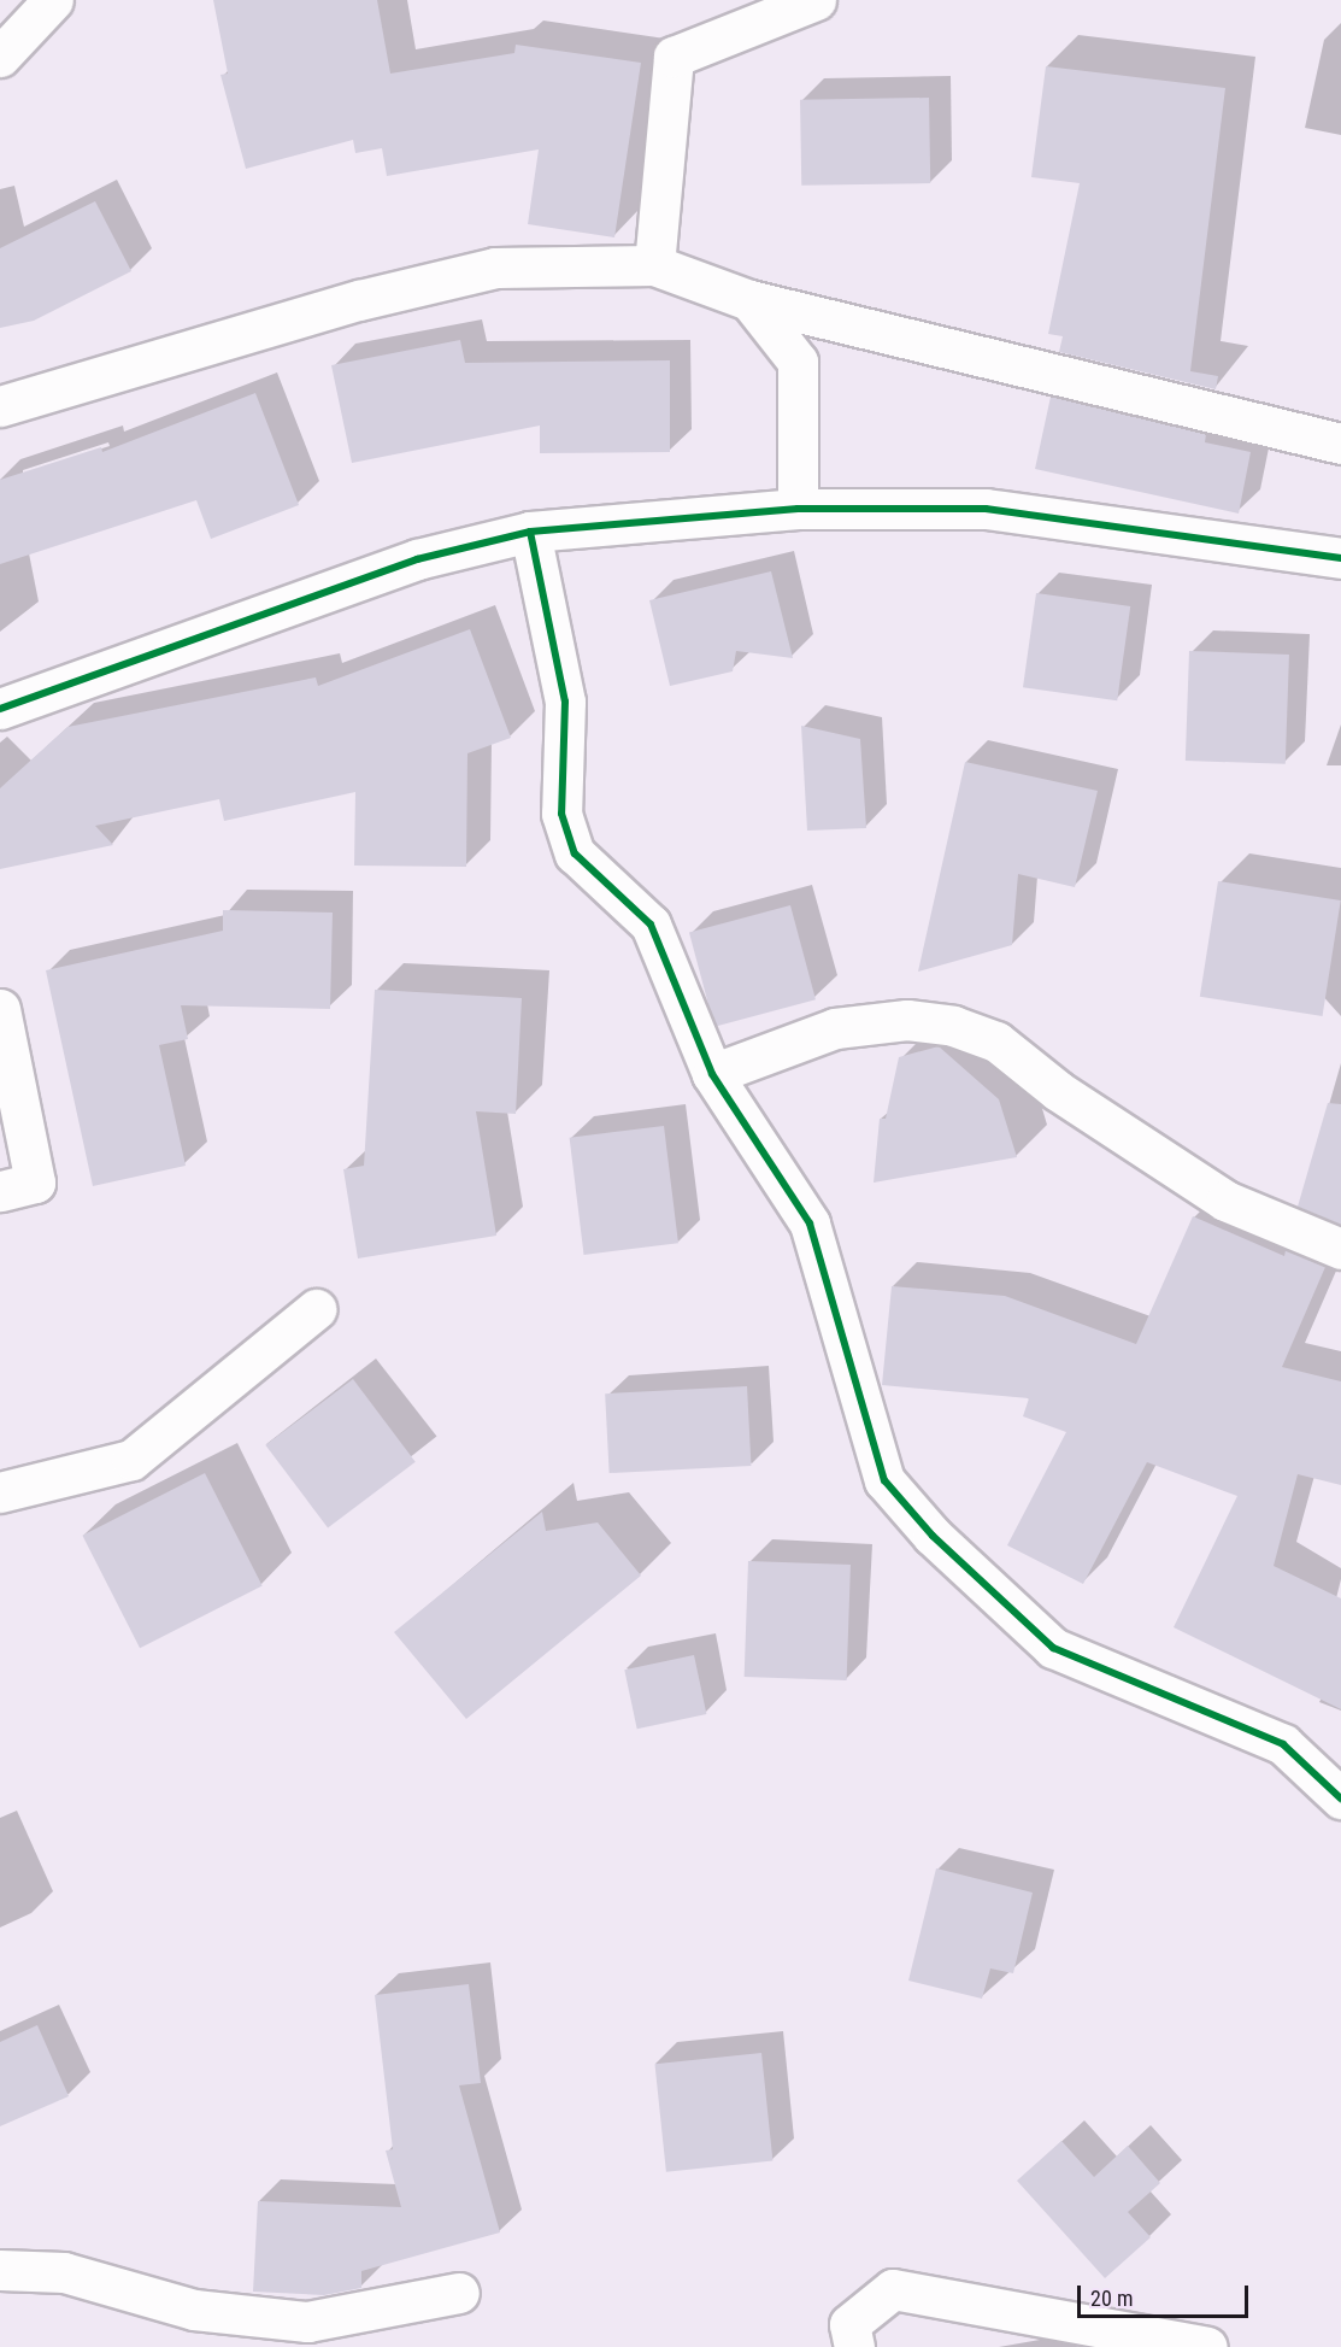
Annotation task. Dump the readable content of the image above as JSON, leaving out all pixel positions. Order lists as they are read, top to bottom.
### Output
{
  "scale_bar": "20 m"
}
